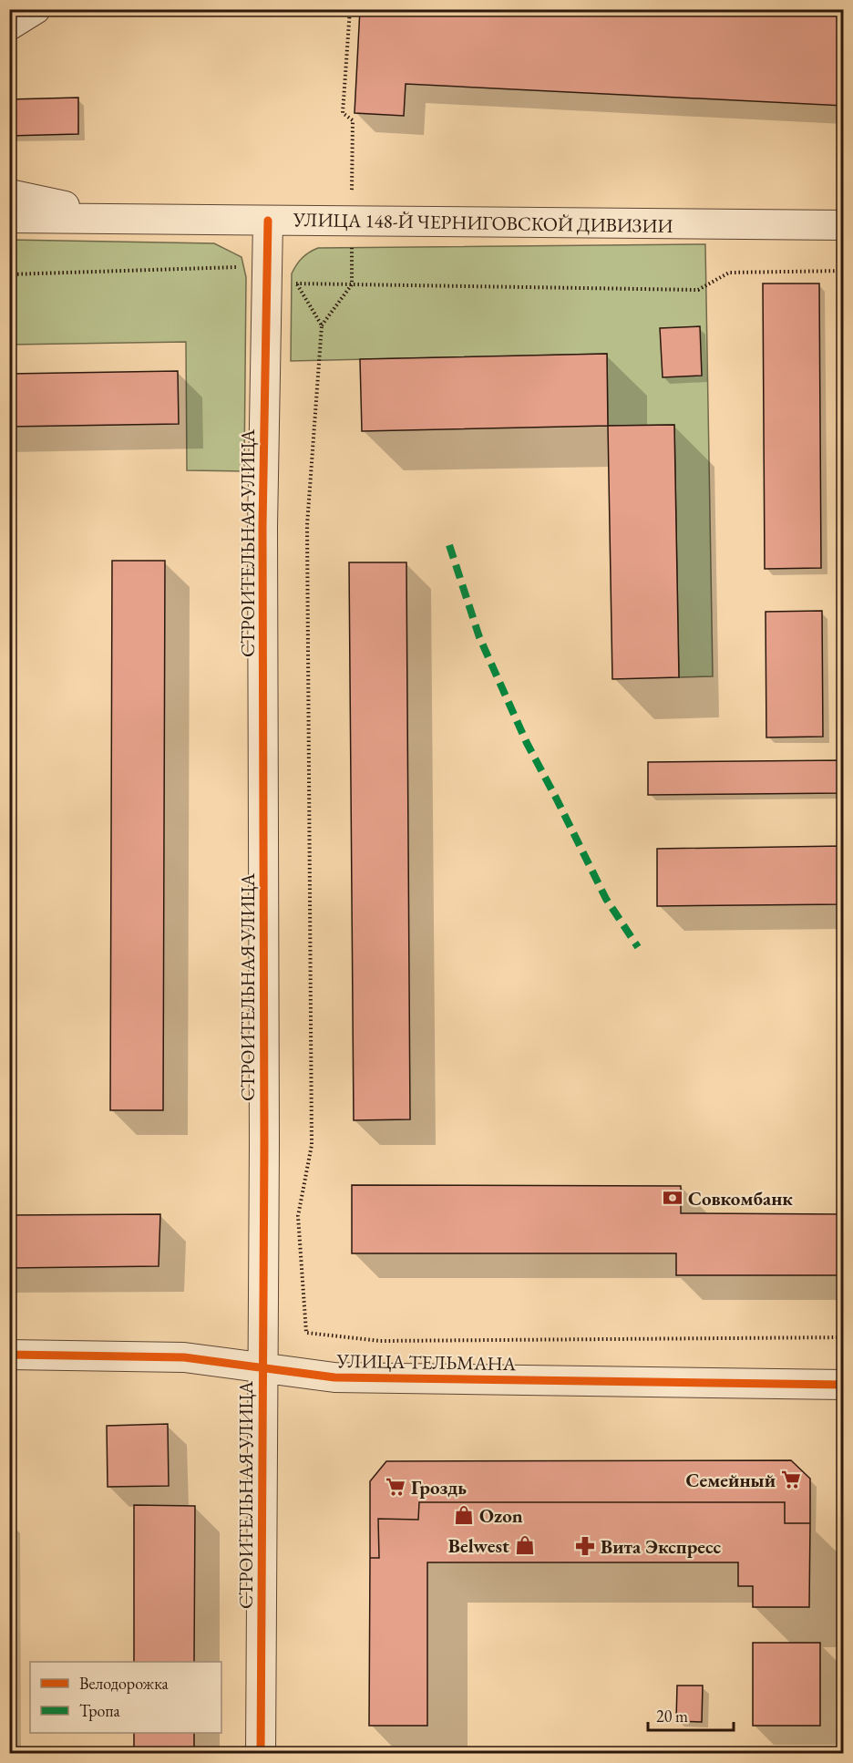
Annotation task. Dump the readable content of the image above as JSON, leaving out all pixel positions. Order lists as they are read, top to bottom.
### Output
{
  "streets": {
    "street": ["УЛИЦА 148-Й ЧЕРНИГОВСКОЙ ДИВИЗИИ", "СТРОИТЕЛЬНАЯ УЛИЦА", "УЛИЦА ТЕЛЬМАНА"]
  },
  "crossings": [
    ["УЛИЦА 148-Й ЧЕРНИГОВСКОЙ ДИВИЗИИ", "СТРОИТЕЛЬНАЯ УЛИЦА"],
    ["СТРОИТЕЛЬНАЯ УЛИЦА", "УЛИЦА ТЕЛЬМАНА"]
  ],
  "places": {
    "bank": ["Совкомбанк"],
    "supermarket": ["Семейный", "Гроздь"],
    "shop": ["Ozon", "Belwest"],
    "pharmacy": ["Вита Экспресс"]
  },
  "legend": ["Велодорожка", "Тропа"],
  "scale_bar": "20 m"
}
